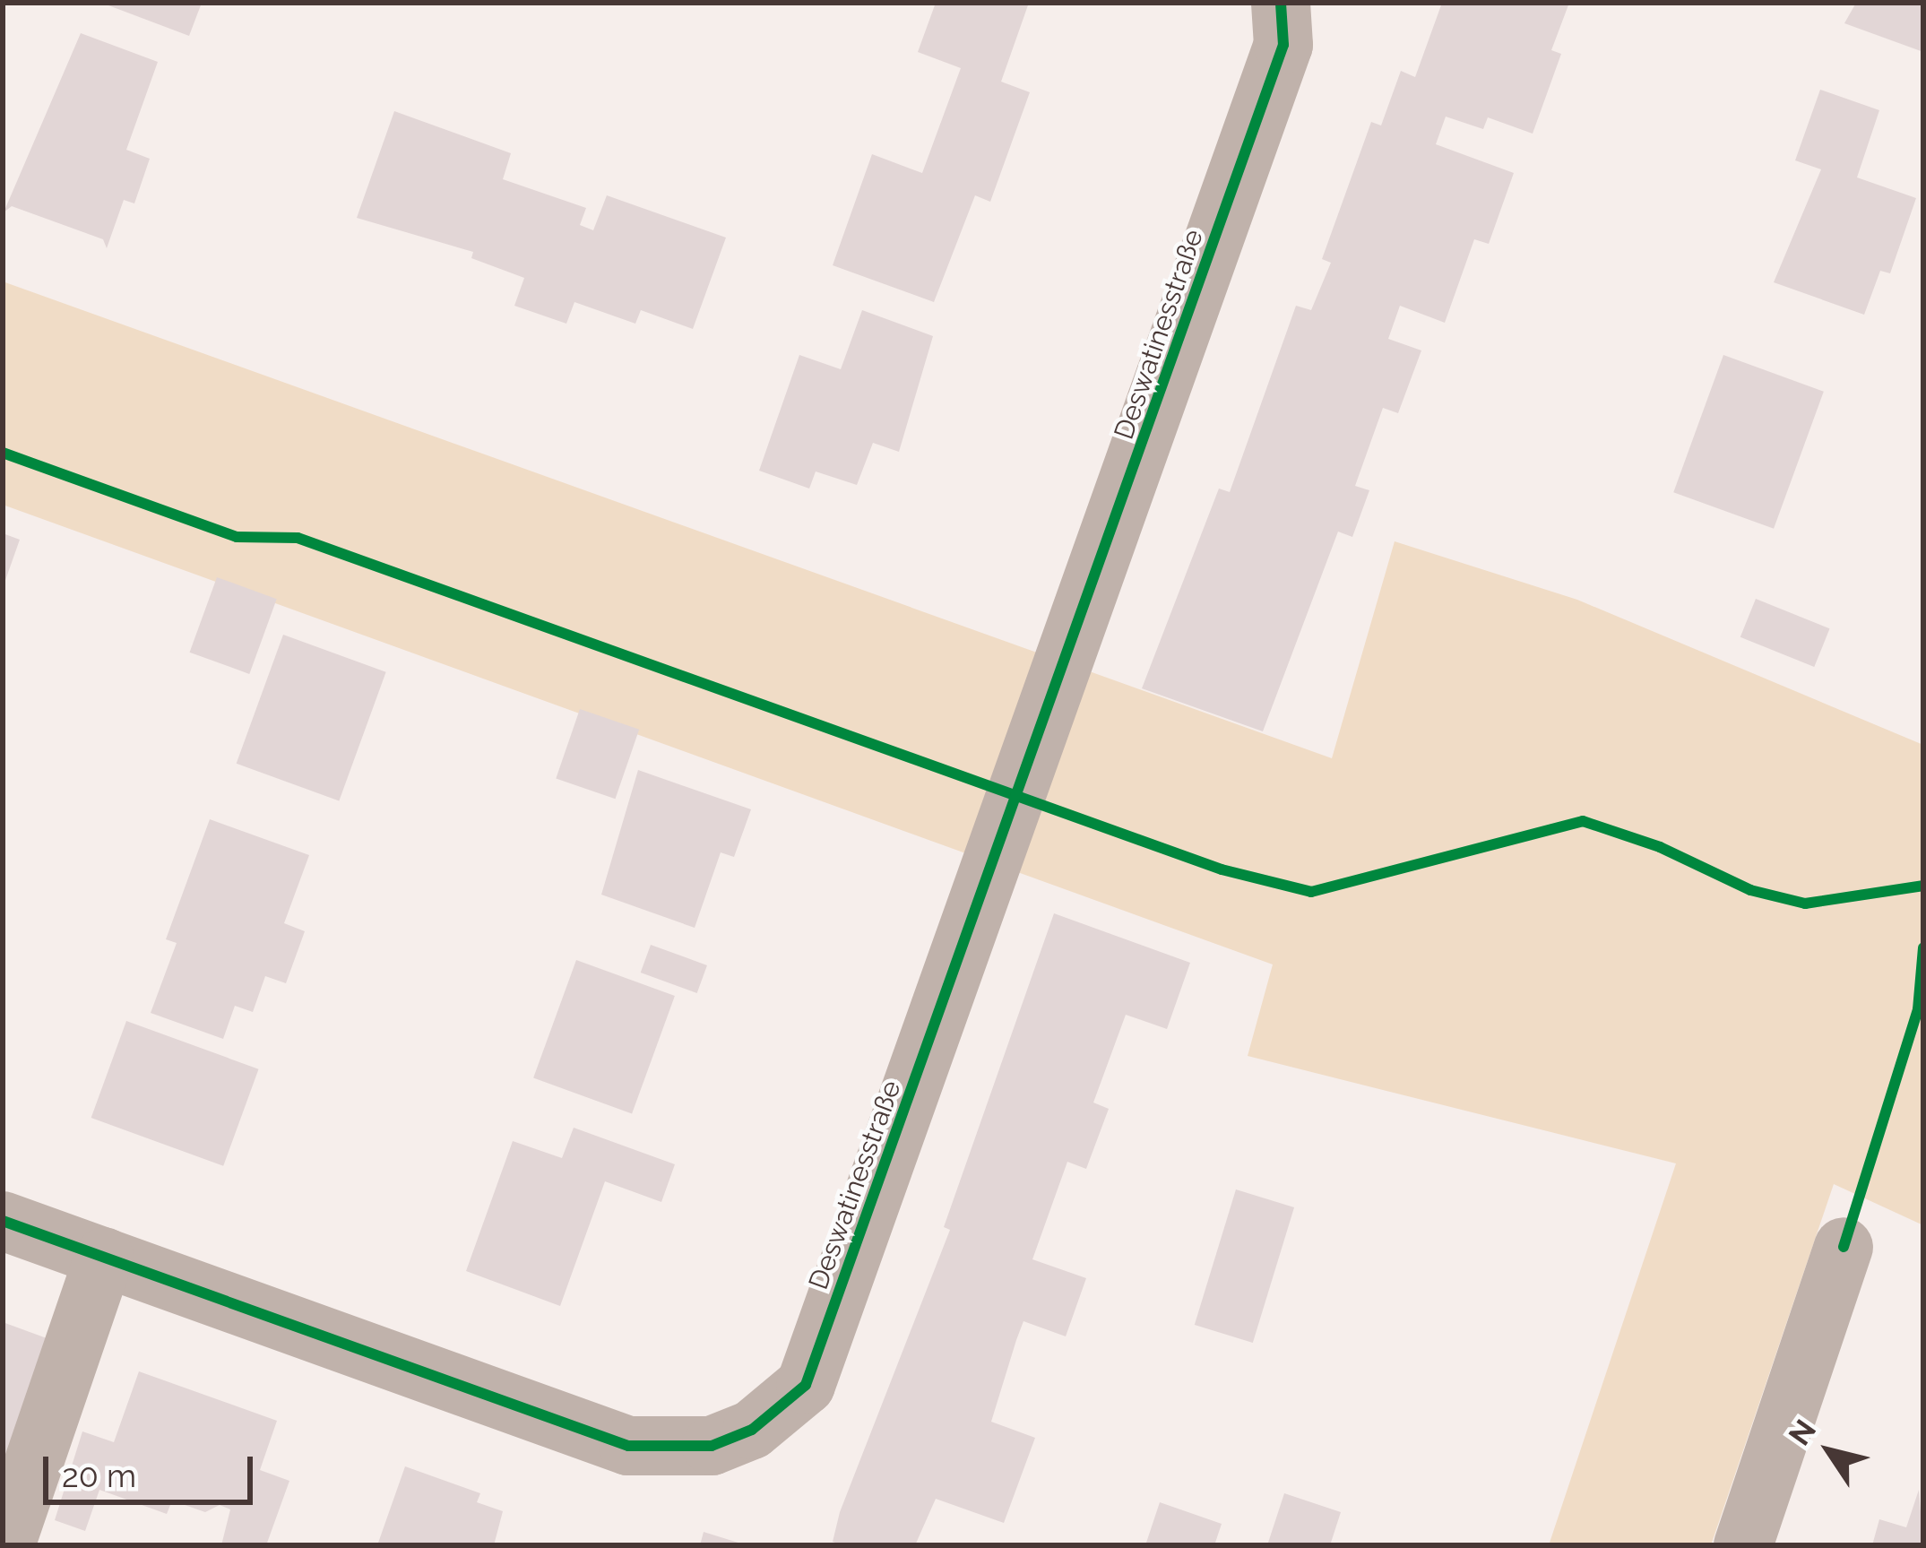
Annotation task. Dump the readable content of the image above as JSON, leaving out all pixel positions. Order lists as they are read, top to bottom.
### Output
{
  "streets": {
    "street": ["Deswatinesstraße"]
  },
  "scale_bar": "20 m",
  "north": "top left"
}
